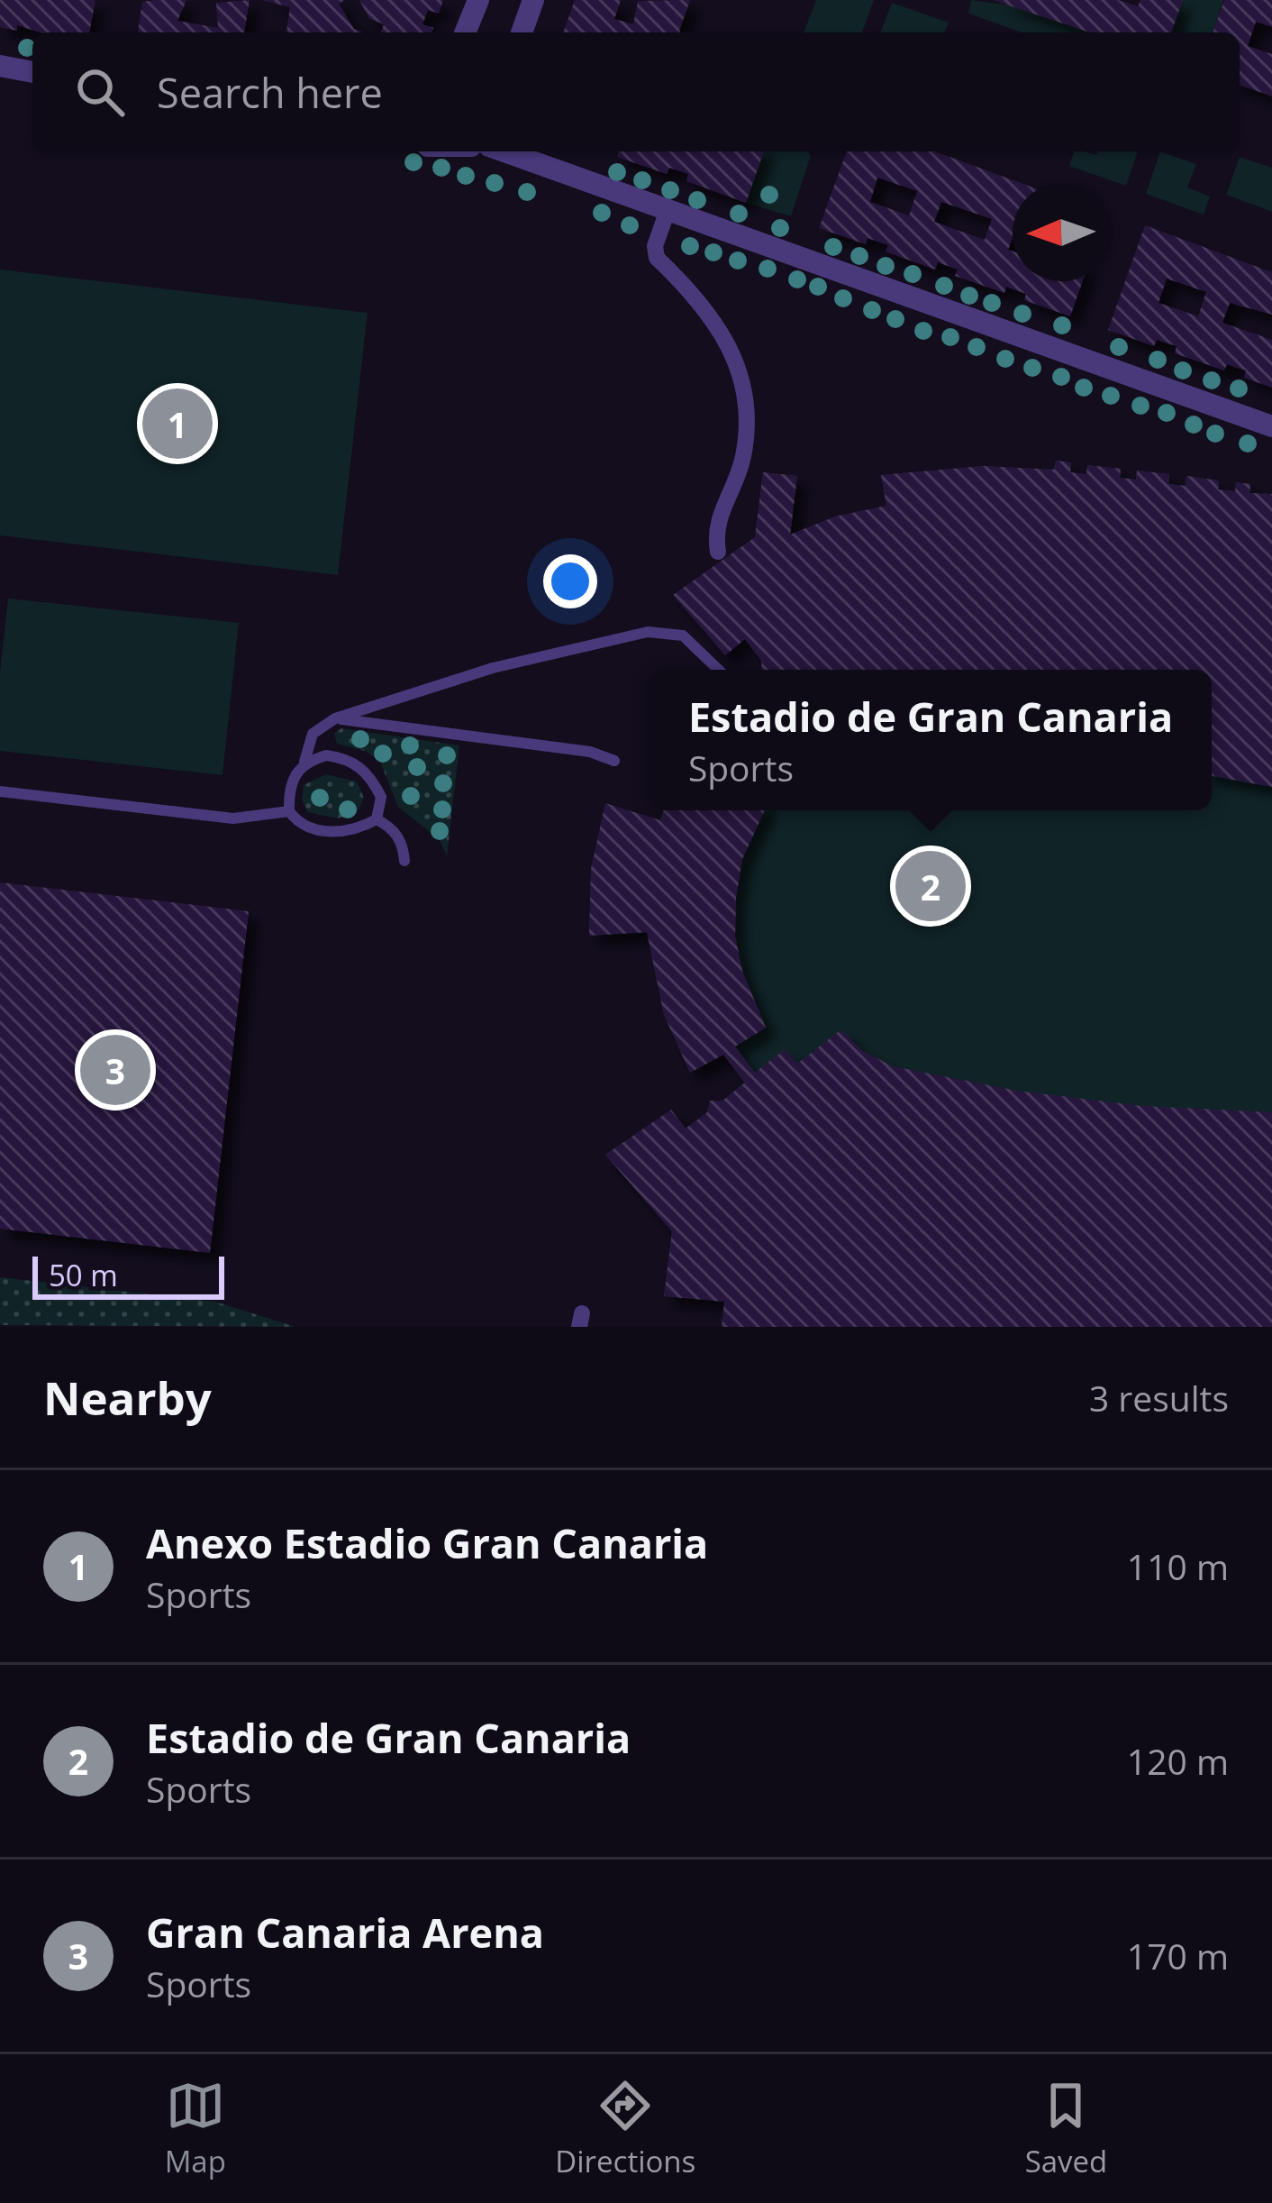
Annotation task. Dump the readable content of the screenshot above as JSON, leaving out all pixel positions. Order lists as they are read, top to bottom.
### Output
{
  "scale_bar": "50 m",
  "north": "left",
  "page": {
    "search": "Search here",
    "pins": ["1", "2", "3"],
    "popup": ["Estadio de Gran Canaria", "Sports"],
    "scale": "50 m",
    "heading": ["Nearby", "3 results"],
    "list": [
      {
        "mark": "1",
        "name": "Anexo Estadio Gran Canaria",
        "note": "Sports",
        "value": "110 m"
      },
      {
        "mark": "2",
        "name": "Estadio de Gran Canaria",
        "note": "Sports",
        "value": "120 m"
      },
      {
        "mark": "3",
        "name": "Gran Canaria Arena",
        "note": "Sports",
        "value": "170 m"
      }
    ],
    "nav": ["Map", "Directions", "Saved"]
  }
}
